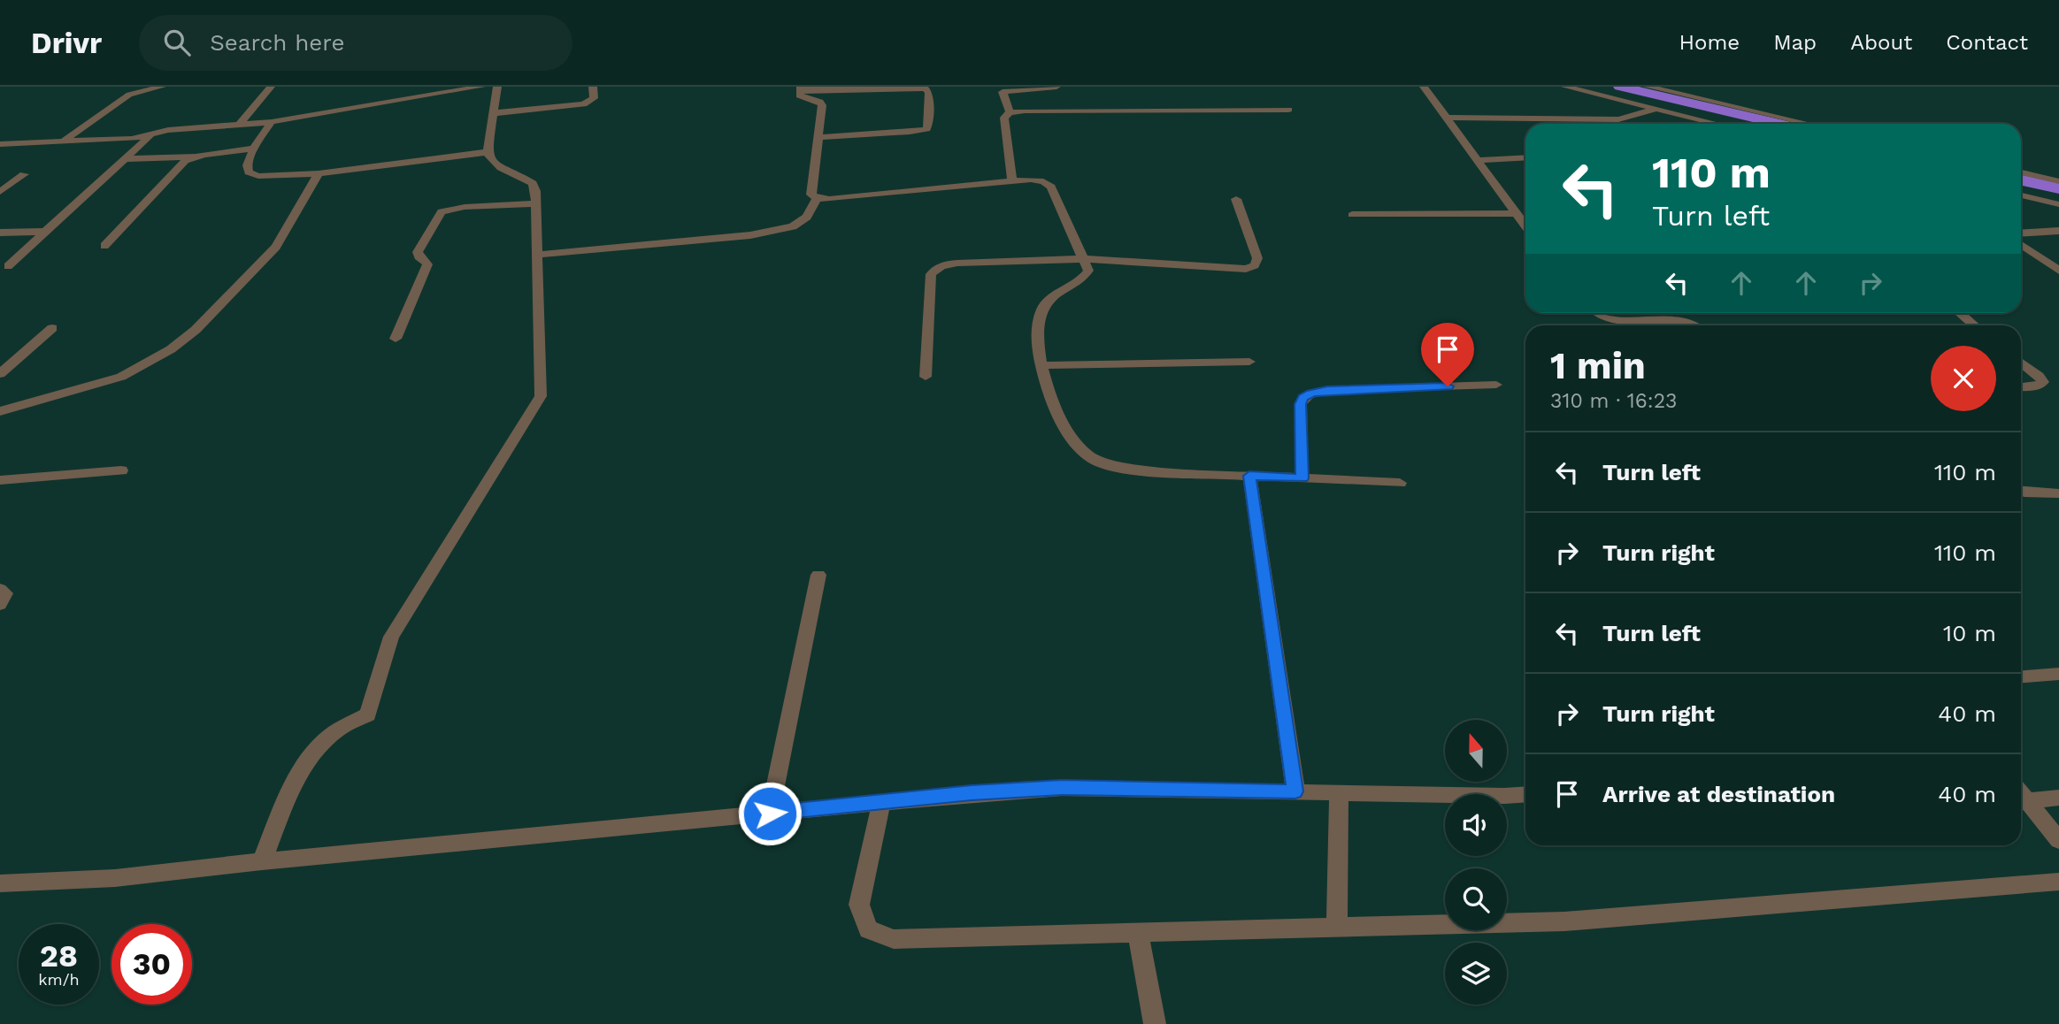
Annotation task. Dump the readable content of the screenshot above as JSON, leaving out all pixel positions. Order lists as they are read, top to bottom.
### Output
{
  "north": "top",
  "page": {
    "header": "Drivr",
    "search": "Search here",
    "nav": [
      "Home",
      "Map",
      "About",
      "Contact"
    ],
    "turn": ["110 m", "Turn left"],
    "heading": ["1 min", "310 m · 16:23"],
    "list": [
      {
        "name": "Turn left",
        "value": "110 m"
      },
      {
        "name": "Turn right",
        "value": "110 m"
      },
      {
        "name": "Turn left",
        "value": "10 m"
      },
      {
        "name": "Turn right",
        "value": "40 m"
      },
      {
        "name": "Arrive at destination",
        "value": "40 m"
      }
    ],
    "speed": "28 km/h",
    "limit": "30"
  }
}
